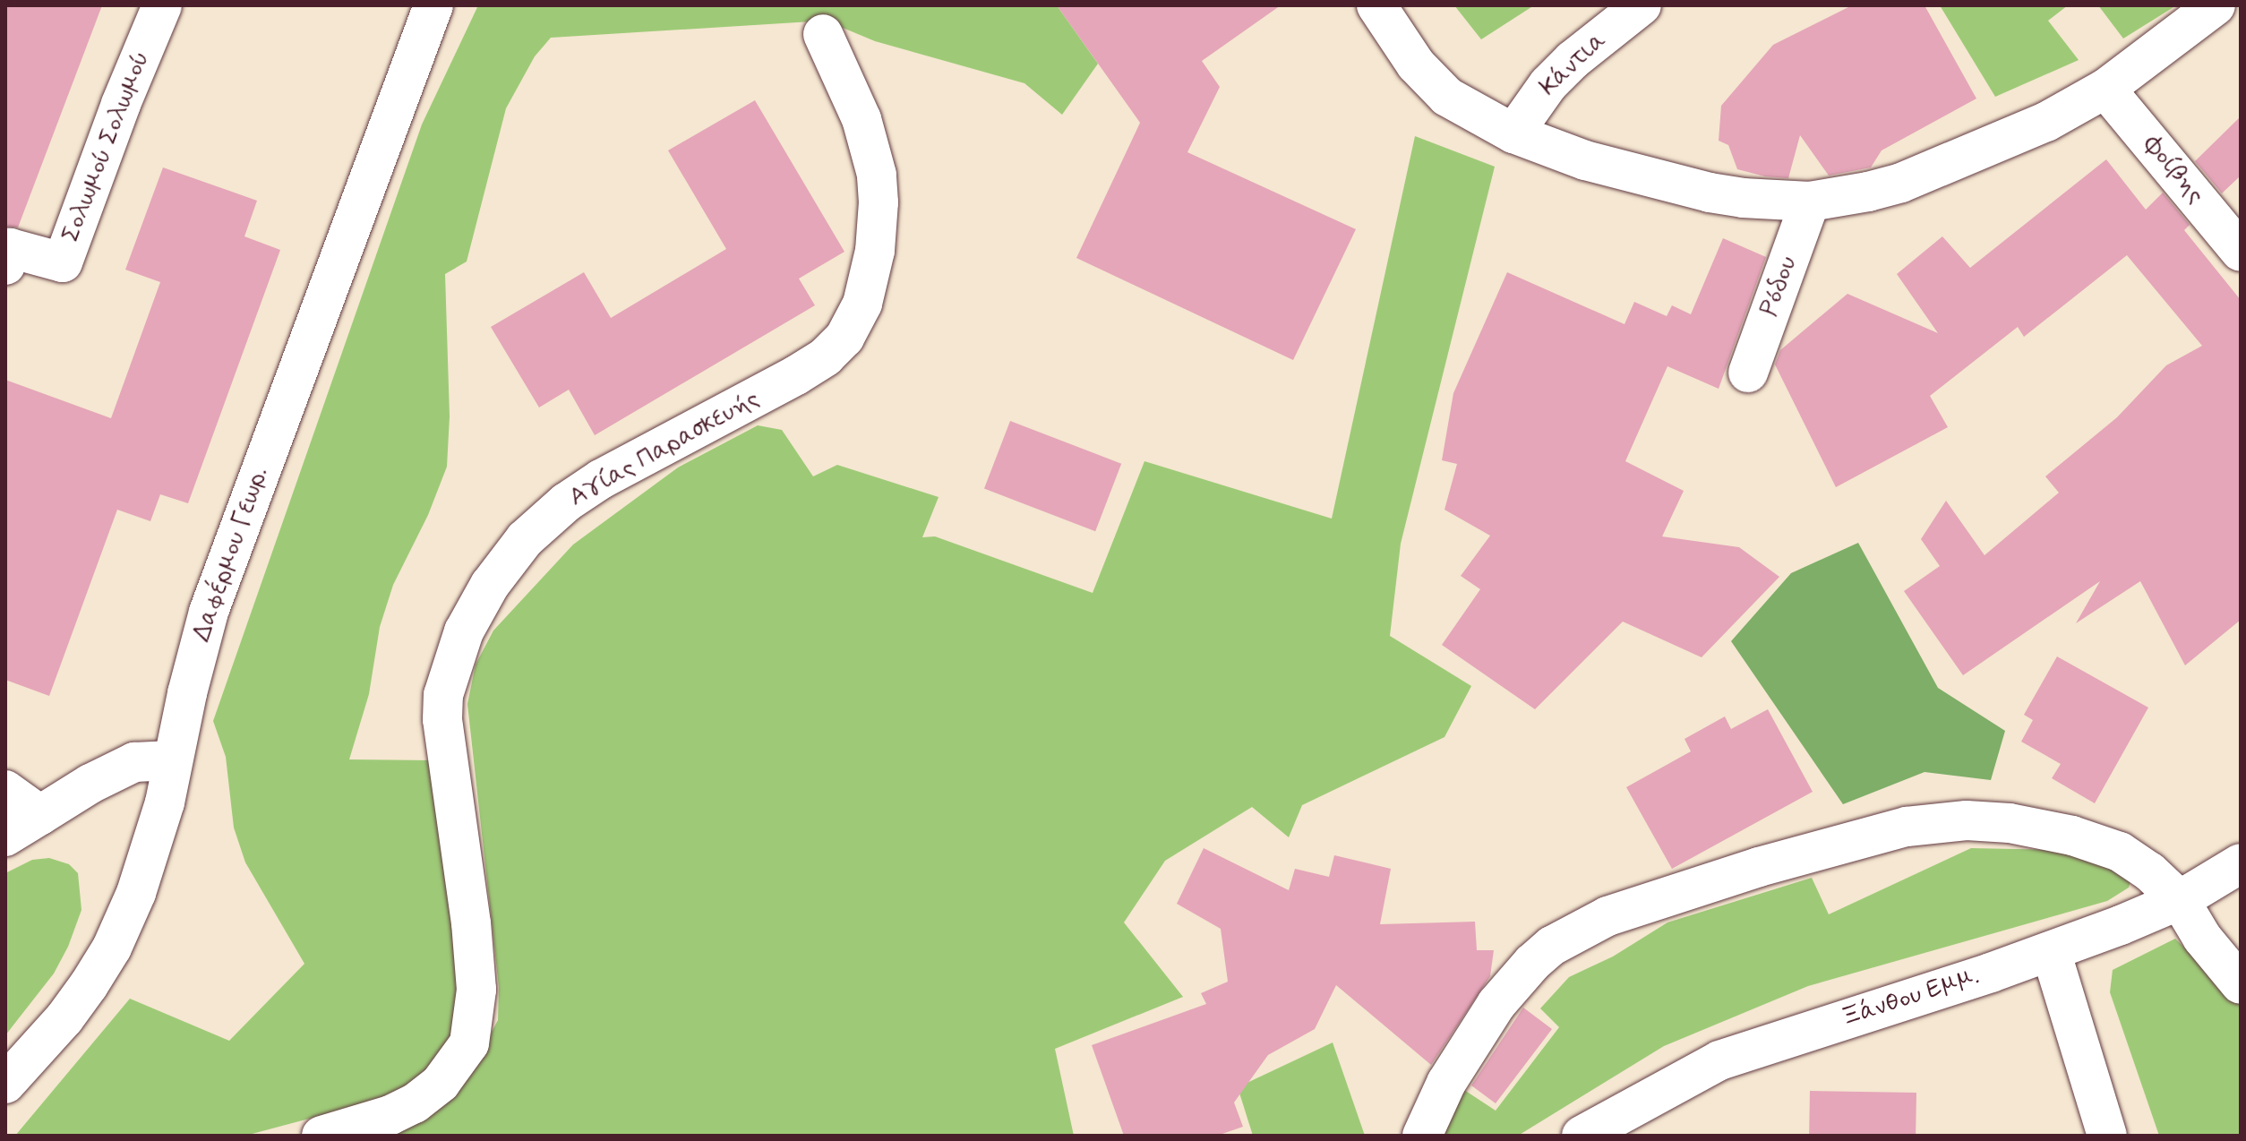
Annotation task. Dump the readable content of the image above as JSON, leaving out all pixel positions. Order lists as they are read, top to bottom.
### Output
{
  "streets": {
    "street": [
      "Κάντια",
      "Σολωμού Σολωμού",
      "Φοίβης",
      "Ρόδου",
      "Αγίας Παρασκευής",
      "Δαφέρμου Γεωρ.",
      "Ξάνθου Εμμ."
    ]
  }
}
